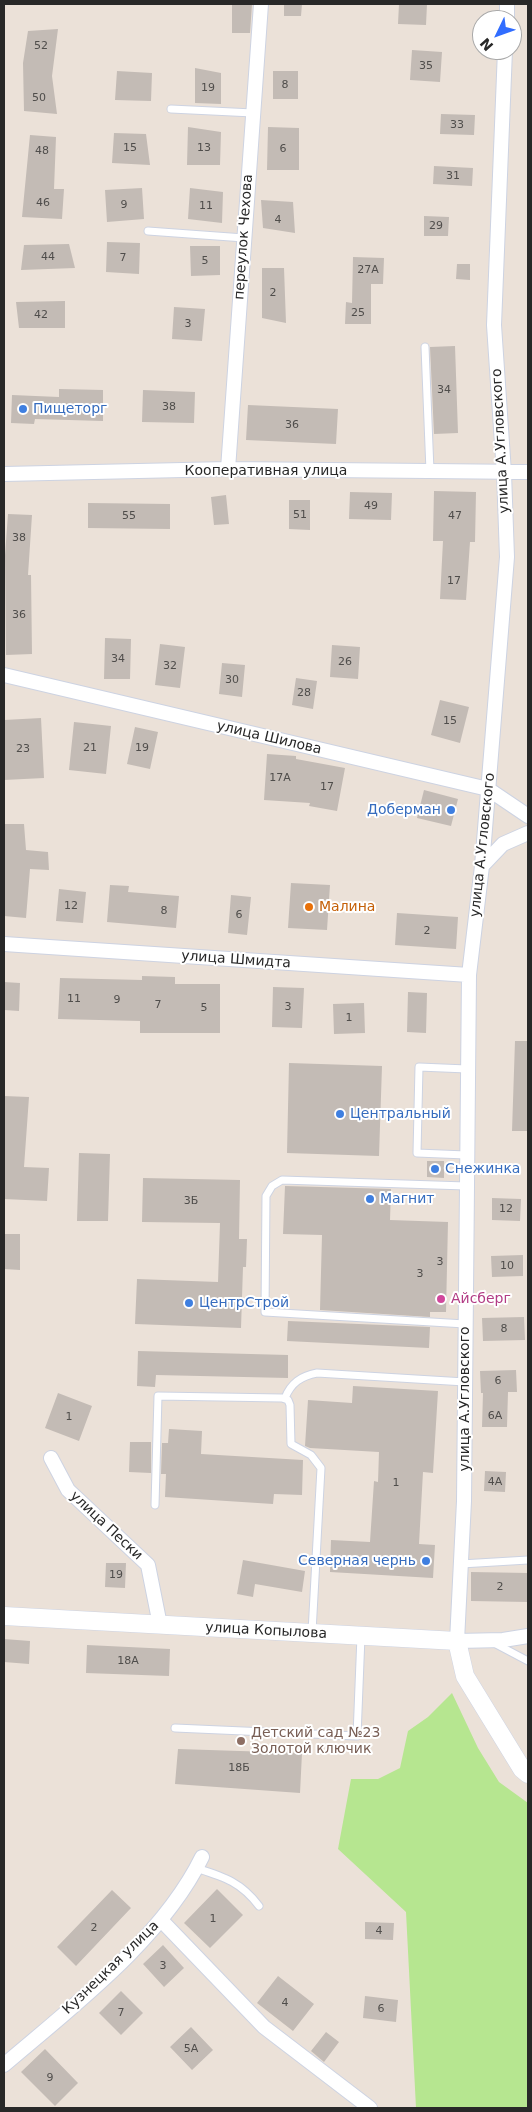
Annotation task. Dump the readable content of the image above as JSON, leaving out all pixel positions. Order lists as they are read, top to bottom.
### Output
{
  "streets": {
    "street": [
      "переулок Чехова",
      "улица А.Угловского",
      "Кооперативная улица",
      "улица Шилова",
      "улица Шмидта",
      "улица Пески",
      "улица Копылова",
      "Кузнецкая улица"
    ]
  },
  "crossings": [
    ["переулок Чехова", "Кооперативная улица"],
    ["улица А.Угловского", "Кооперативная улица"],
    ["улица А.Угловского", "улица Шилова"],
    ["улица А.Угловского", "улица Шмидта"],
    ["улица А.Угловского", "улица Копылова"],
    ["улица Пески", "улица Копылова"]
  ],
  "places": [
    "Пищеторг",
    "Доберман",
    "Малина",
    "Центральный",
    "Снежинка",
    "Магнит",
    "Айсберг",
    "ЦентрСтрой",
    "Северная чернь",
    "Детский сад №23 Золотой ключик"
  ],
  "house_numbers": [
    "52",
    "35",
    "8",
    "19",
    "50",
    "33",
    "15",
    "13",
    "6",
    "48",
    "31",
    "46",
    "9",
    "11",
    "4",
    "29",
    "44",
    "7",
    "5",
    "27А",
    "2",
    "25",
    "42",
    "3",
    "34",
    "38",
    "36",
    "49",
    "51",
    "55",
    "47",
    "38",
    "17",
    "36",
    "34",
    "26",
    "32",
    "30",
    "28",
    "15",
    "21",
    "19",
    "23",
    "17А",
    "17",
    "12",
    "8",
    "6",
    "2",
    "11",
    "9",
    "7",
    "3",
    "5",
    "1",
    "3Б",
    "12",
    "3",
    "10",
    "3",
    "8",
    "6",
    "6А",
    "1",
    "4А",
    "1",
    "19",
    "2",
    "18А",
    "18Б",
    "1",
    "2",
    "4",
    "3",
    "4",
    "6",
    "7",
    "5А",
    "9"
  ],
  "north": "bottom left"
}
